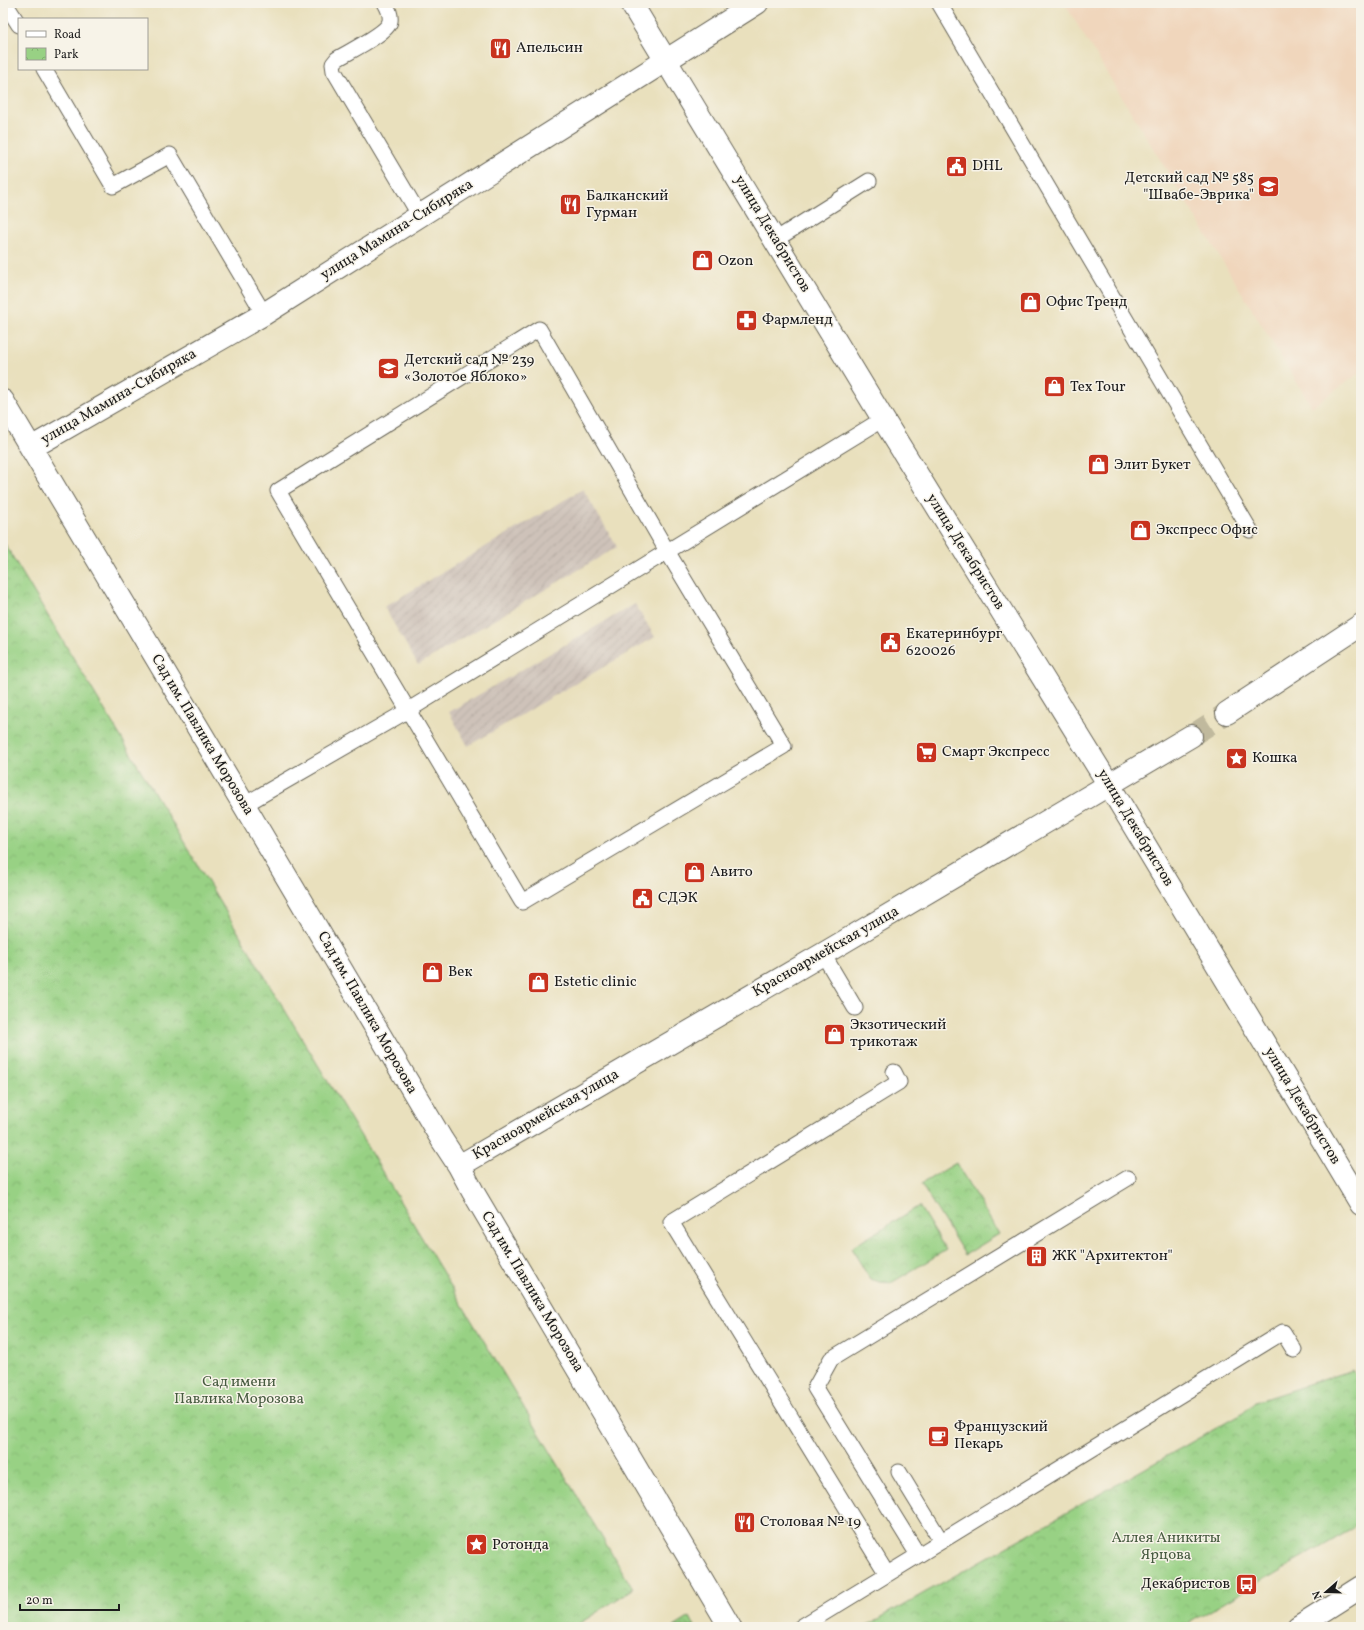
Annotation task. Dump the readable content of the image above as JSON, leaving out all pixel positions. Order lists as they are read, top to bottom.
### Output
{
  "streets": {
    "street": [
      "улица Мамина-Сибиряка",
      "улица Декабристов",
      "Сад им. Павлика Морозова",
      "Красноармейская улица"
    ]
  },
  "crossings": [
    ["улица Мамина-Сибиряка", "улица Декабристов"],
    ["улица Мамина-Сибиряка", "Сад им. Павлика Морозова"],
    ["улица Декабристов", "Красноармейская улица"],
    ["Сад им. Павлика Морозова", "Красноармейская улица"]
  ],
  "parks": ["Сад имени Павлика Морозова", "Аллея Аникиты Ярцова"],
  "places": {
    "restaurant": ["Апельсин", "Балканский Гурман", "Столовая № 19"],
    "public building": ["DHL", "Екатеринбург 620026", "СДЭК"],
    "school or university": ["Детский сад № 585 \"Швабе-Эврика\"", "Детский сад № 239 «Золотое Яблоко»"],
    "shop": [
      "Ozon",
      "Офис Тренд",
      "Tex Tour",
      "Элит Букет",
      "Экспресс Офис",
      "Авито",
      "Век",
      "Estetic clinic",
      "Экзотический трикотаж"
    ],
    "pharmacy": ["Фармленд"],
    "supermarket": ["Смарт Экспресс"],
    "place": ["Кошка", "Ротонда"],
    "building": ["ЖК \"Архитектон\""],
    "cafe": ["Французский Пекарь"],
    "bus stop": ["Декабристов"]
  },
  "legend": ["Road", "Park"],
  "scale_bar": "20 m",
  "north": "left"
}
